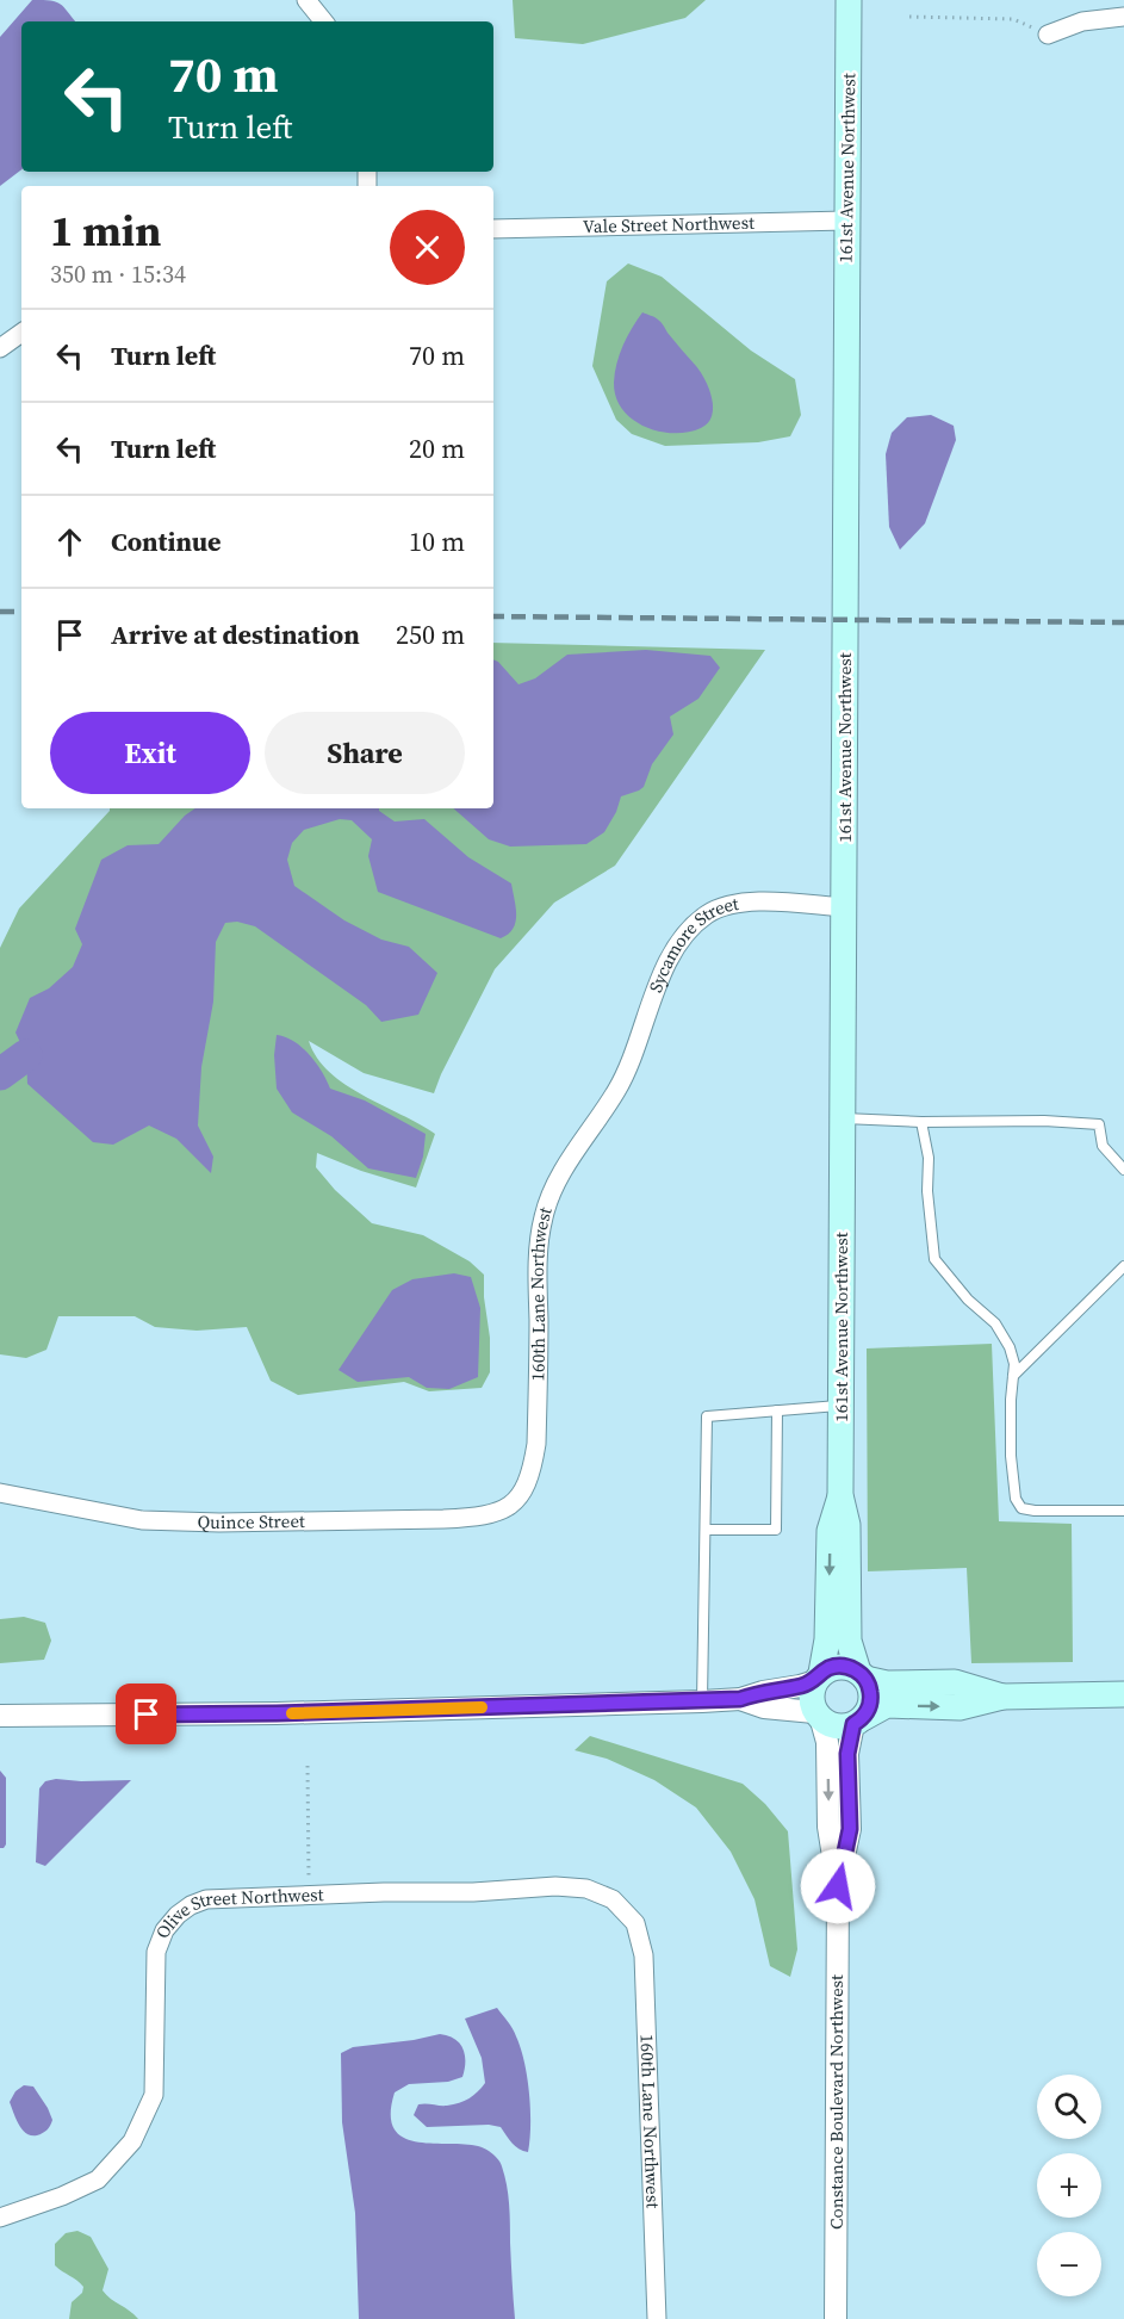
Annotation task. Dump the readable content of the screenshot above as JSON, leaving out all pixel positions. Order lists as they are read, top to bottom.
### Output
{
  "streets": {
    "main road": ["161st Avenue Northwest"],
    "street": [
      "Vale Street Northwest",
      "Sycamore Street",
      "160th Lane Northwest",
      "Quince Street",
      "Olive Street Northwest",
      "Constance Boulevard Northwest"
    ]
  },
  "crossings": [
    ["161st Avenue Northwest", "Vale Street Northwest"],
    ["161st Avenue Northwest", "Sycamore Street"],
    ["161st Avenue Northwest", "Constance Boulevard Northwest"],
    ["Sycamore Street", "160th Lane Northwest"],
    ["160th Lane Northwest", "Quince Street"],
    ["160th Lane Northwest", "Olive Street Northwest"]
  ],
  "page": {
    "turn": ["70 m", "Turn left"],
    "heading": ["1 min", "350 m · 15:34"],
    "list": [
      {
        "name": "Turn left",
        "value": "70 m"
      },
      {
        "name": "Turn left",
        "value": "20 m"
      },
      {
        "name": "Continue",
        "value": "10 m"
      },
      {
        "name": "Arrive at destination",
        "value": "250 m"
      }
    ],
    "buttons": ["Exit", "Share"],
    "map_buttons": ["+", "−"]
  }
}
